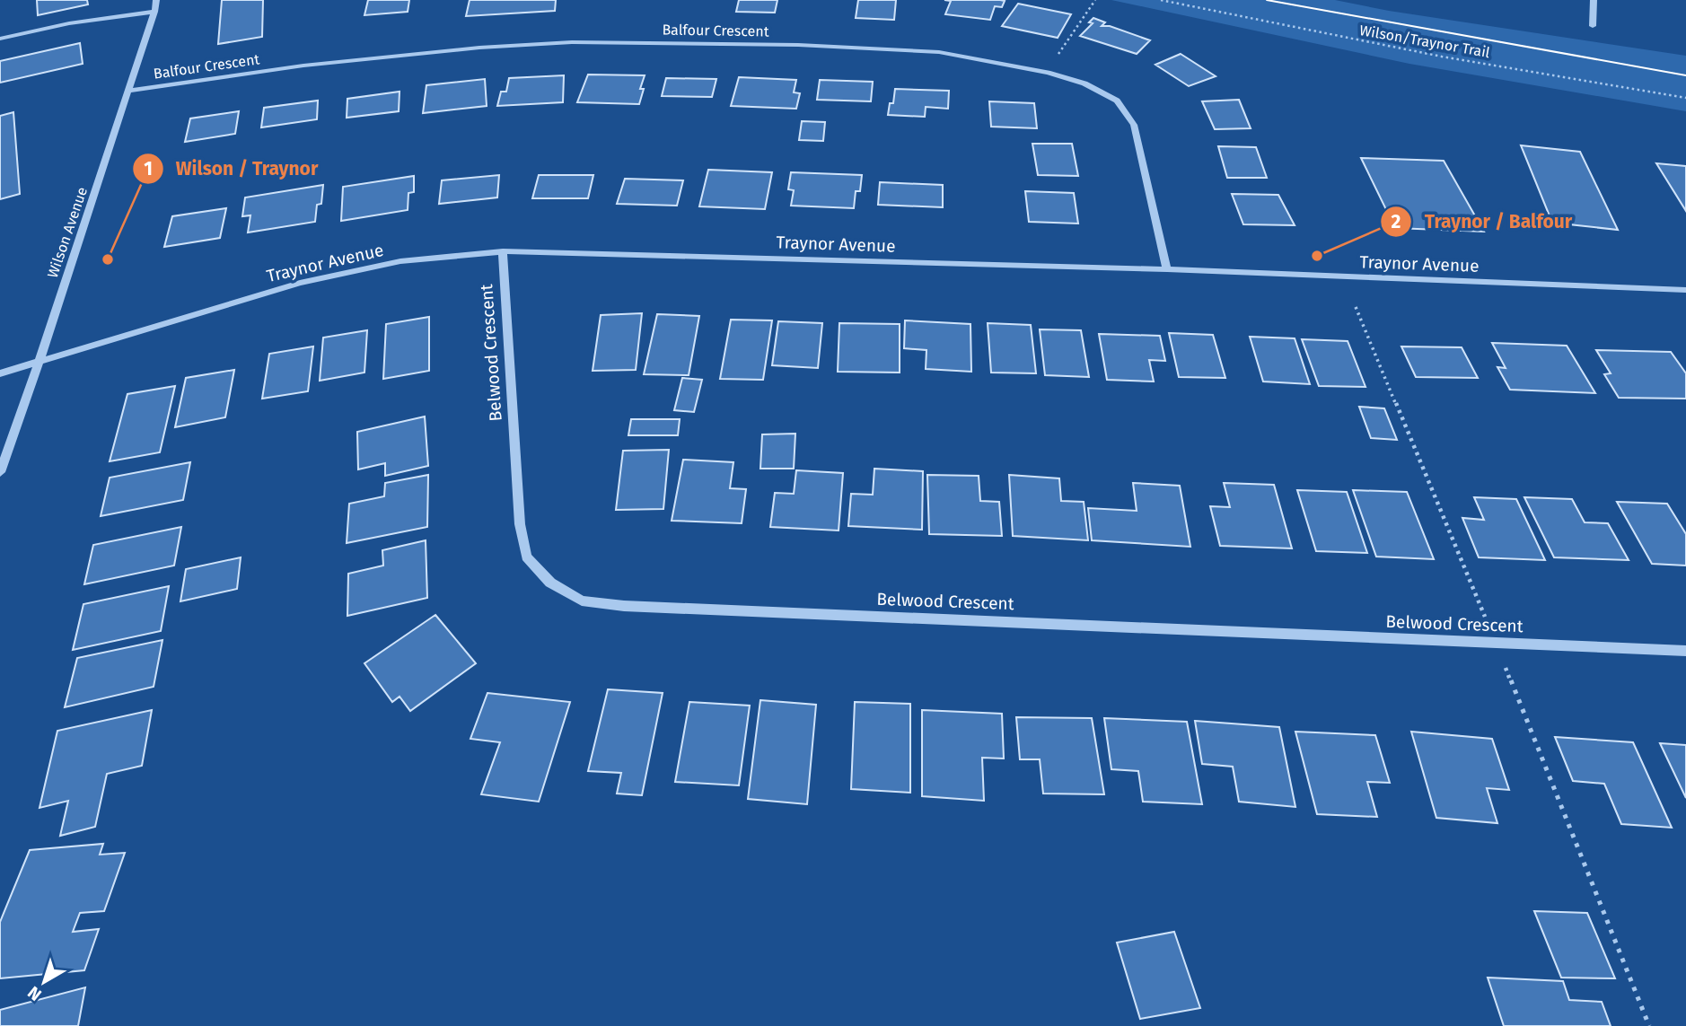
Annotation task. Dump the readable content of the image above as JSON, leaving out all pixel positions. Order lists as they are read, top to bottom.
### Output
{
  "streets": {
    "street": [
      "Balfour Crescent",
      "Wilson Avenue",
      "Traynor Avenue",
      "Belwood Crescent"
    ],
    "path": ["Wilson/Traynor Trail"]
  },
  "crossings": [
    ["Balfour Crescent", "Wilson Avenue"],
    ["Balfour Crescent", "Traynor Avenue"],
    ["Wilson Avenue", "Traynor Avenue"],
    ["Traynor Avenue", "Belwood Crescent"]
  ],
  "places": ["Traynor / Balfour", "Wilson / Traynor"],
  "north": "bottom left"
}
